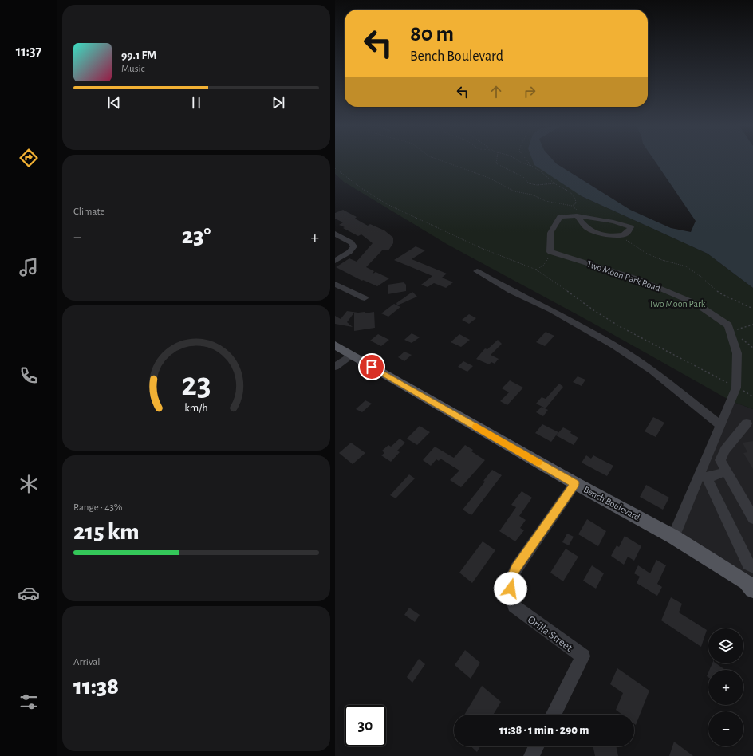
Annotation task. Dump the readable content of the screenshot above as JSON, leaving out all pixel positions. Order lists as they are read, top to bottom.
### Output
{
  "streets": {
    "main road": ["Bench Boulevard"],
    "street": ["Two Moon Park Road", "Orilla Street"]
  },
  "crossings": [
    ["Two Moon Park Road", "Bench Boulevard"],
    ["Bench Boulevard", "Orilla Street"]
  ],
  "parks": ["Two Moon Park"],
  "page": {
    "tabs": "11:37",
    "turn": ["80 m", "Bench Boulevard"],
    "song": ["99.1 FM", "Music"],
    "tile": [
      "Climate",
      ["Range · 43%", "215 km"],
      ["Arrival", "11:38"]
    ],
    "heat": ["−", "23°", "+"],
    "map_buttons": ["+", "−"],
    "limit": "30",
    "trip": "11:38 · 1 min · 290 m",
    "gauge": ["23", "km/h"]
  }
}
